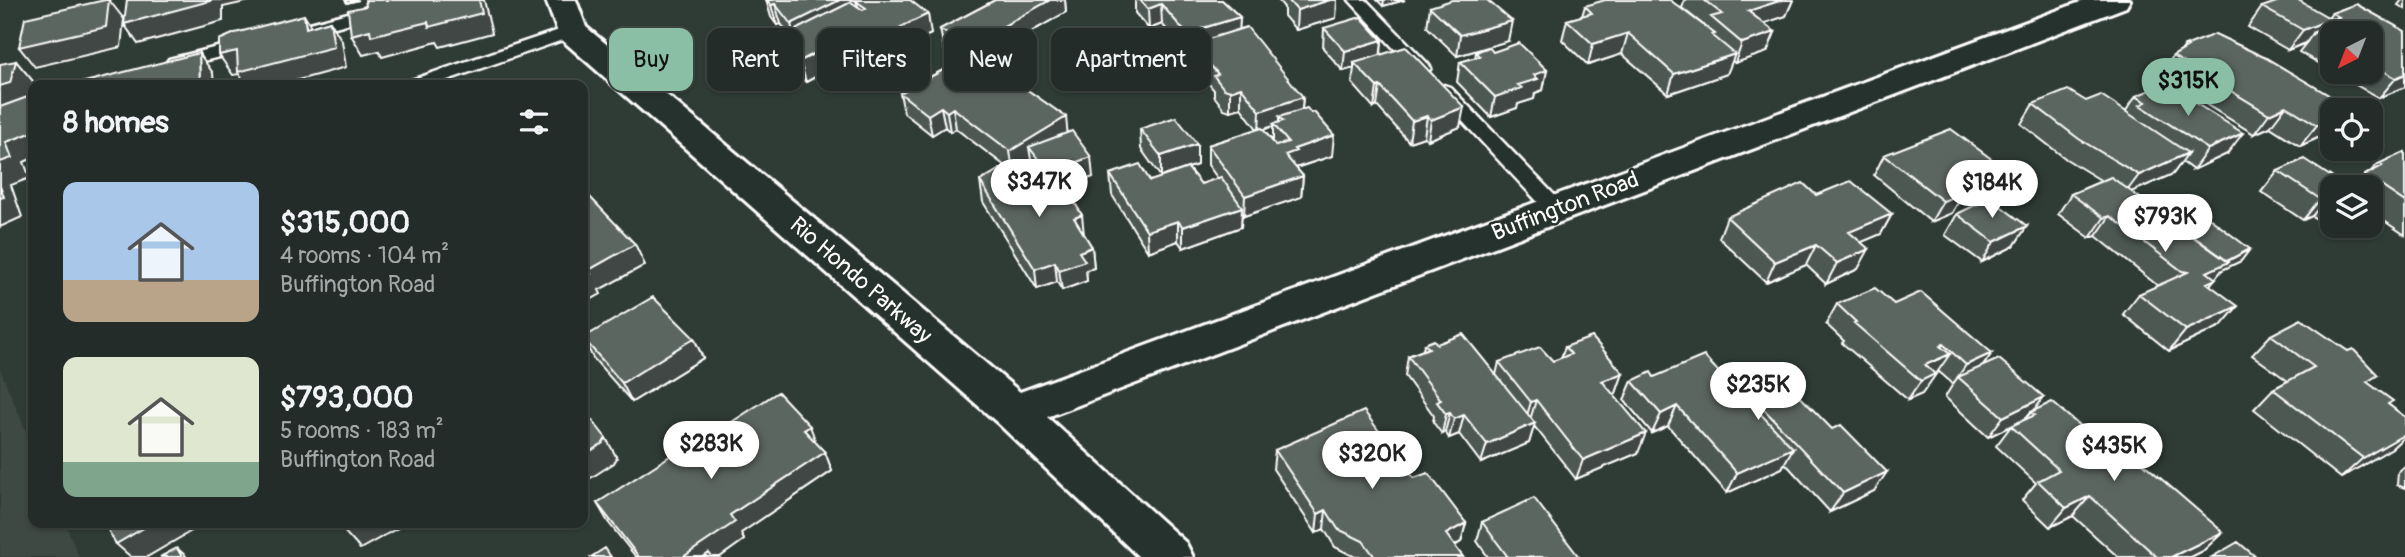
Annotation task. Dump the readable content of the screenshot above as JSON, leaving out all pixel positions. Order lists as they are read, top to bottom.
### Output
{
  "streets": {
    "street": ["Buffington Road", "Rio Hondo Parkway"]
  },
  "crossings": [
    ["Buffington Road", "Rio Hondo Parkway"]
  ],
  "north": "bottom left",
  "page": {
    "chip": [
      "Buy",
      "Rent",
      "Filters",
      "New",
      "Apartment"
    ],
    "price": [
      "$315K",
      "$347K",
      "$184K",
      "$793K",
      "$235K",
      "$283K",
      "$435K",
      "$320K"
    ],
    "heading": "8 homes",
    "list": [
      {
        "name": "$315,000",
        "note": "4 rooms · 104 m² · Buffington Road"
      },
      {
        "name": "$793,000",
        "note": "5 rooms · 183 m² · Buffington Road"
      }
    ]
  }
}
